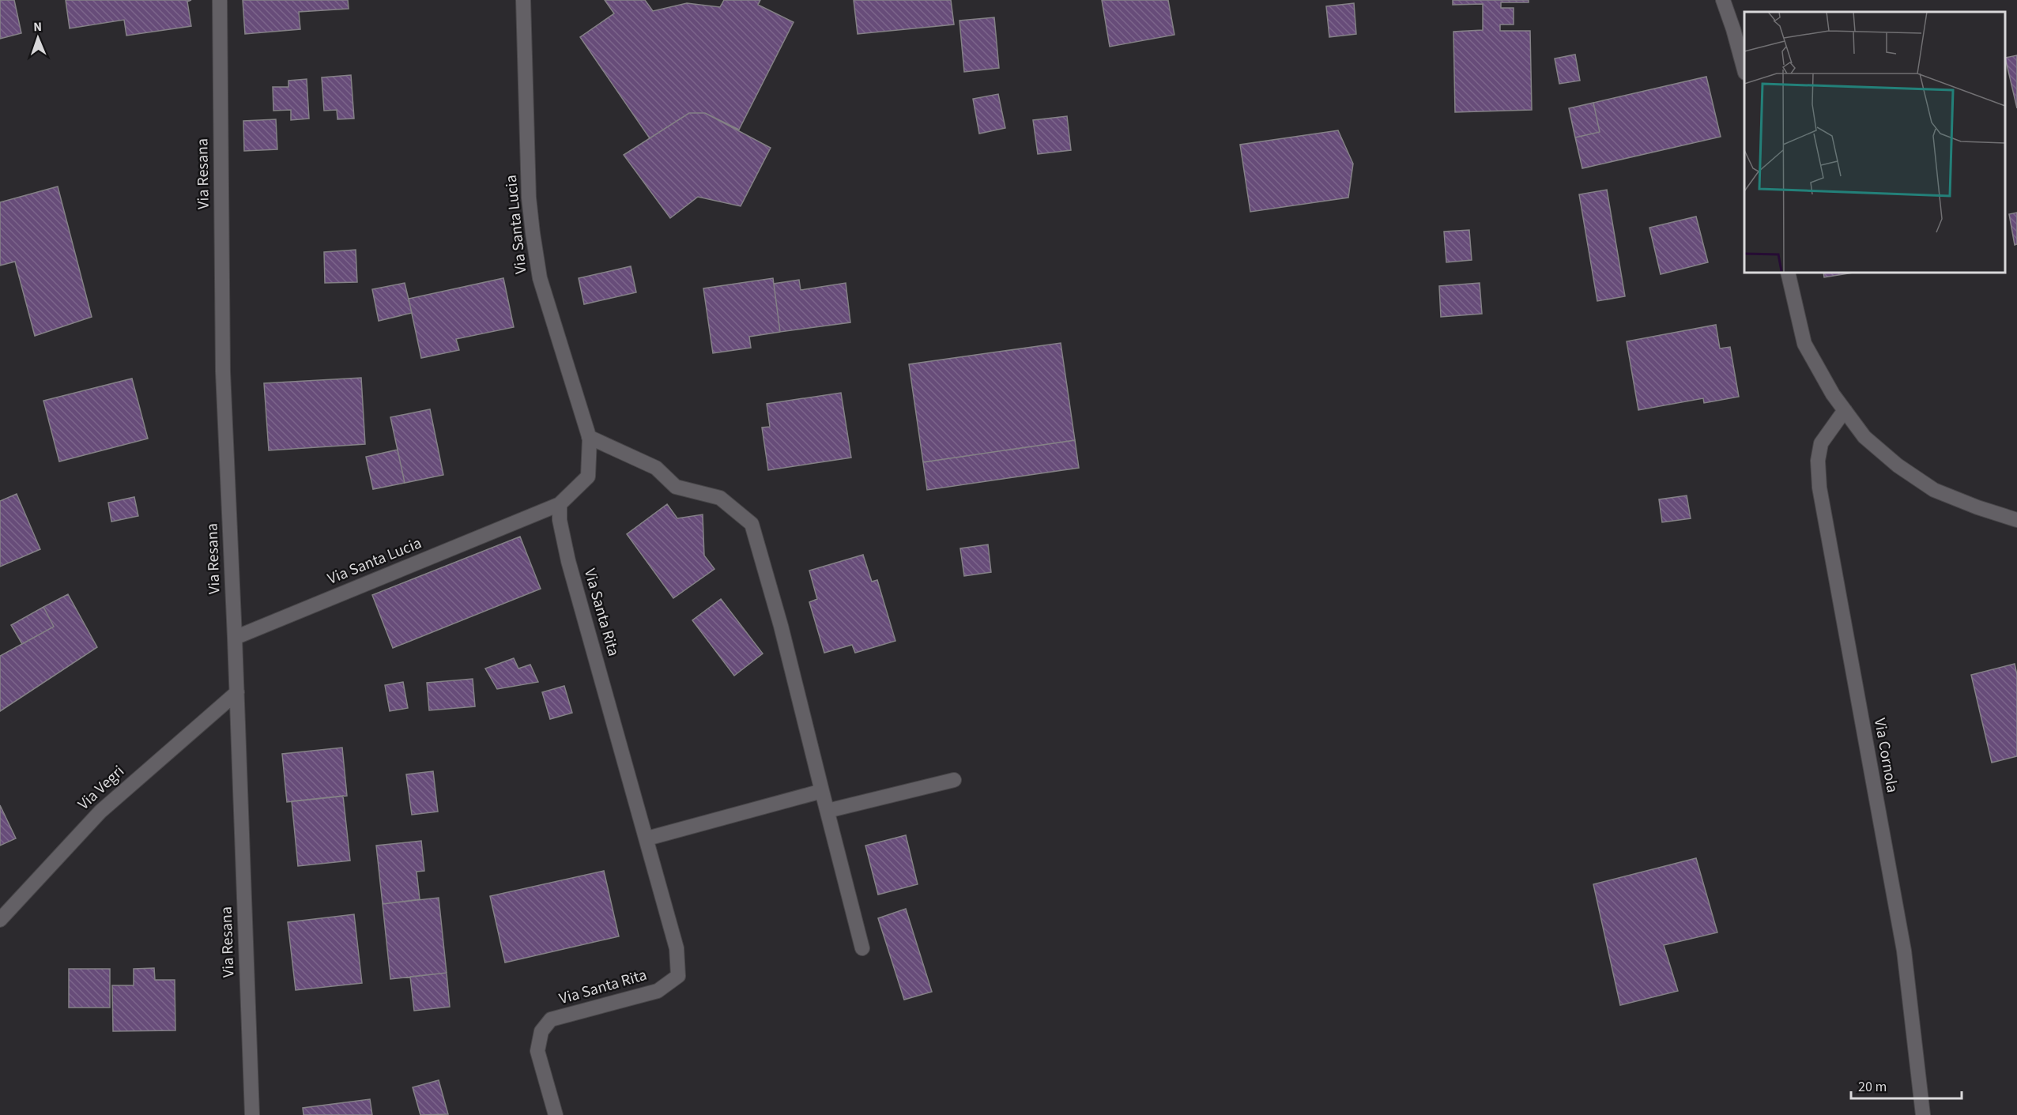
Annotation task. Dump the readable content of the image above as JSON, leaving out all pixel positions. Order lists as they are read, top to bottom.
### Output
{
  "streets": {
    "street": [
      "Via Resana",
      "Via Santa Lucia",
      "Via Santa Rita",
      "Via Cornola",
      "Via Vegri"
    ]
  },
  "crossings": [
    ["Via Resana", "Via Santa Lucia"],
    ["Via Resana", "Via Vegri"],
    ["Via Santa Lucia", "Via Santa Rita"]
  ],
  "scale_bar": "20 m",
  "north": "top"
}
